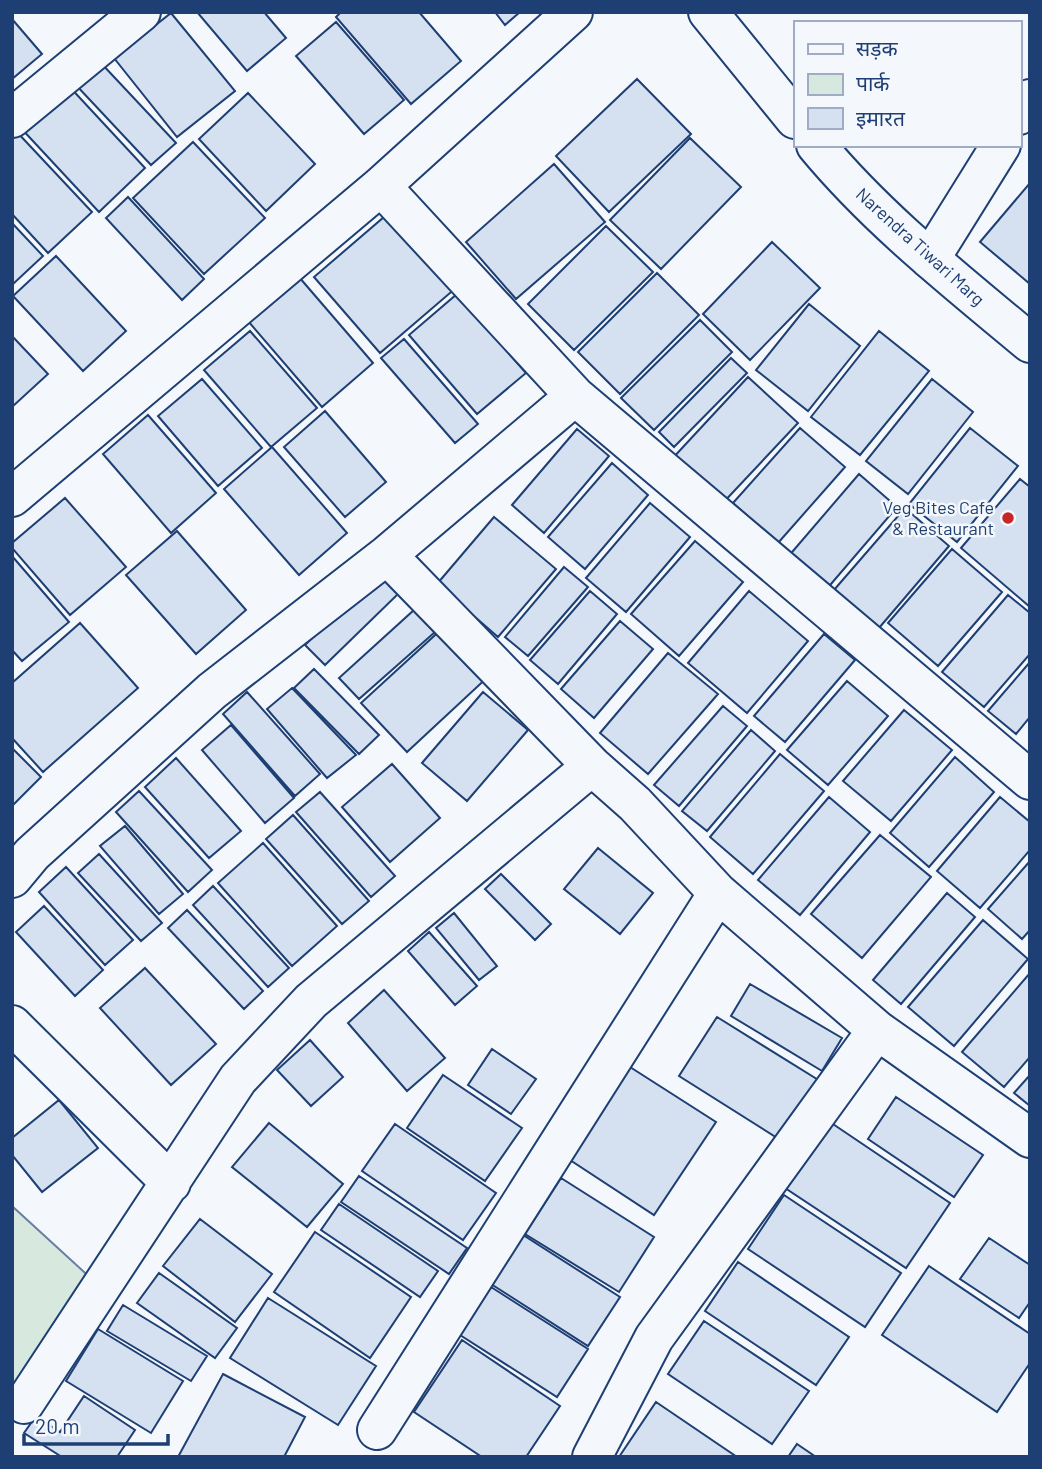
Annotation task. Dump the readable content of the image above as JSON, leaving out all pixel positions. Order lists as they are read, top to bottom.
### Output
{
  "streets": {
    "street": ["Narendra Tiwari Marg"]
  },
  "places": ["Veg Bites Cafe & Restaurant"],
  "legend": ["सड़क", "पार्क", "इमारत"],
  "scale_bar": "20 m"
}
